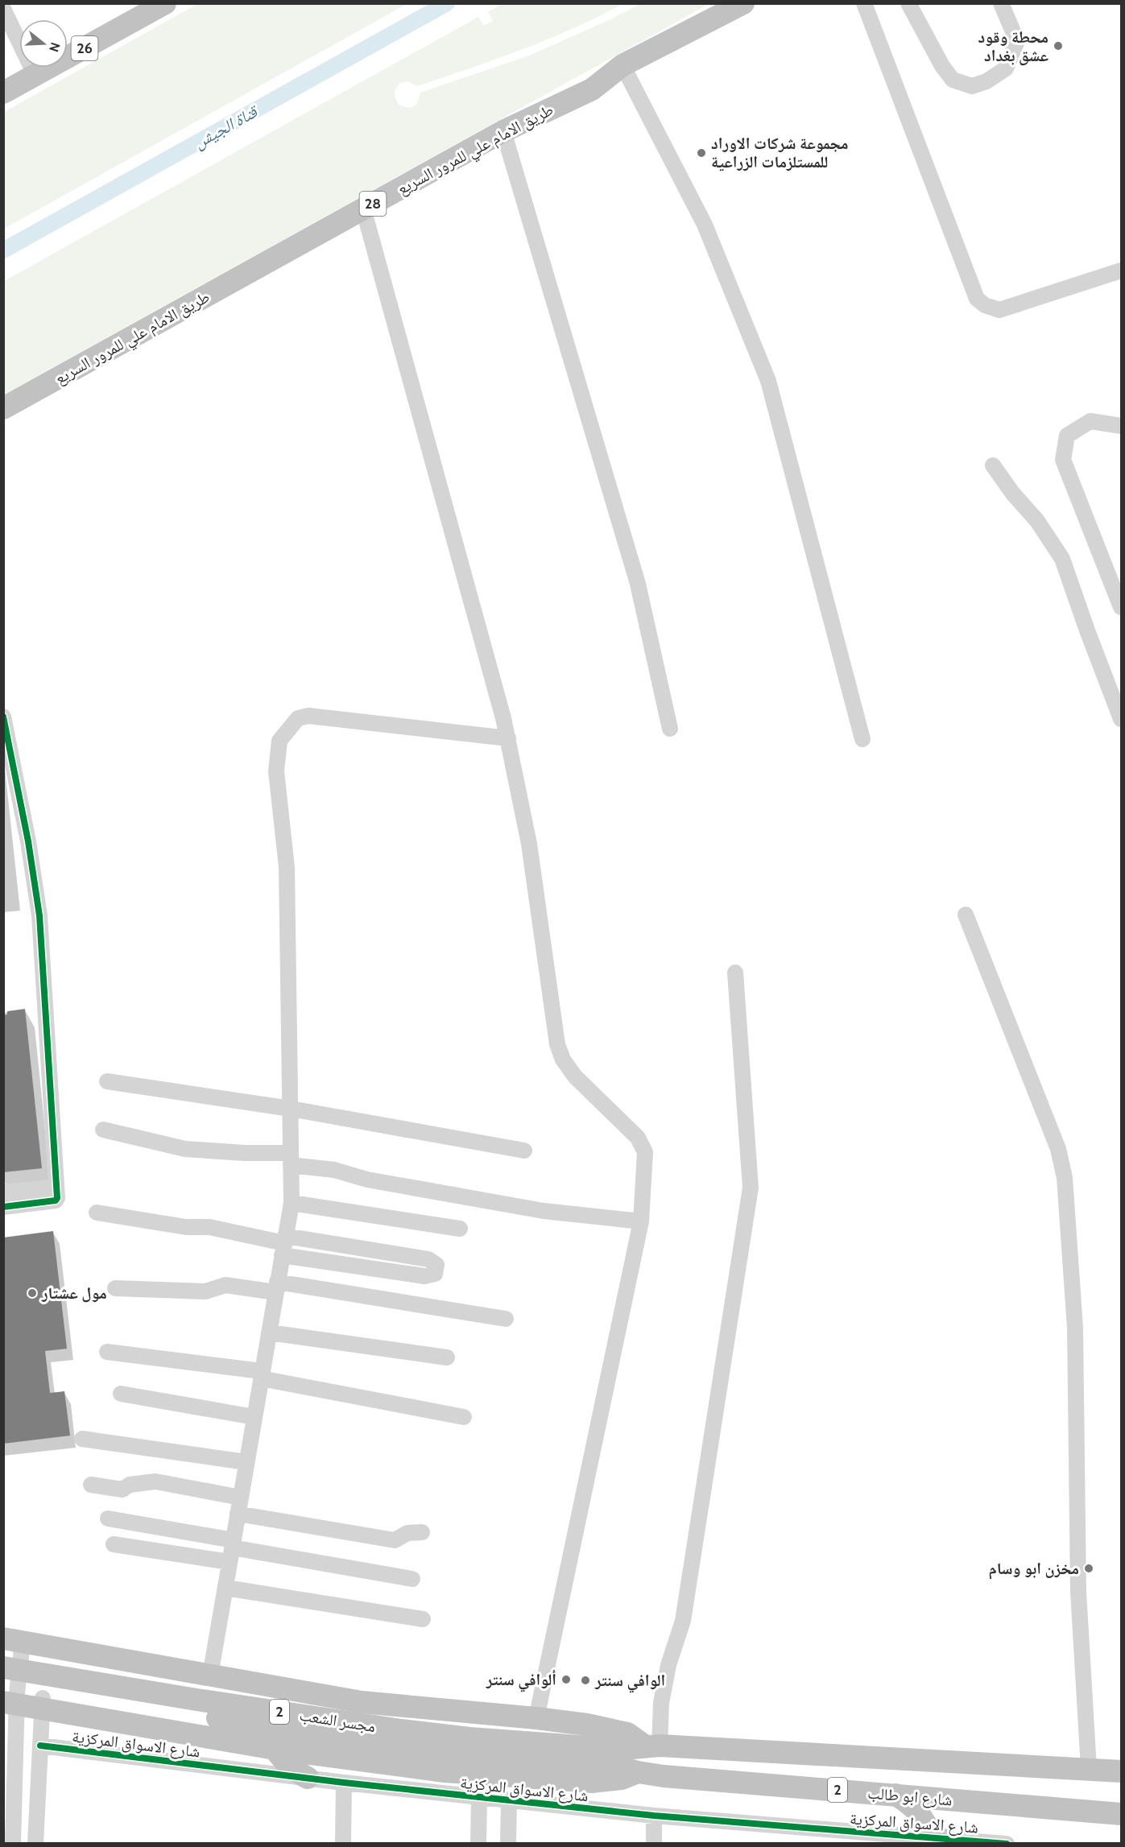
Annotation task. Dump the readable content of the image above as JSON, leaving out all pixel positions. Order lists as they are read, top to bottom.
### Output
{
  "streets": {
    "highway": [
      "26",
      "طريق الامام علي للمرور السريع",
      "28",
      "2",
      "مجسر الشعب",
      "شارع ابو طالب"
    ],
    "street": ["شارع الاسواق المركزية"]
  },
  "crossings": [
    ["2", "مجسر الشعب"],
    ["2", "شارع ابو طالب"],
    ["مجسر الشعب", "شارع ابو طالب"]
  ],
  "water": ["قناة الجيش"],
  "places": [
    "محطة وقود عشق بغداد",
    "مجموعة شركات الاوراد للمستلزمات الزراعية",
    "مول عشتار",
    "مخزن ابو وسام",
    "ألوافي سنتر",
    "الوافي سنتر"
  ],
  "north": "right"
}
